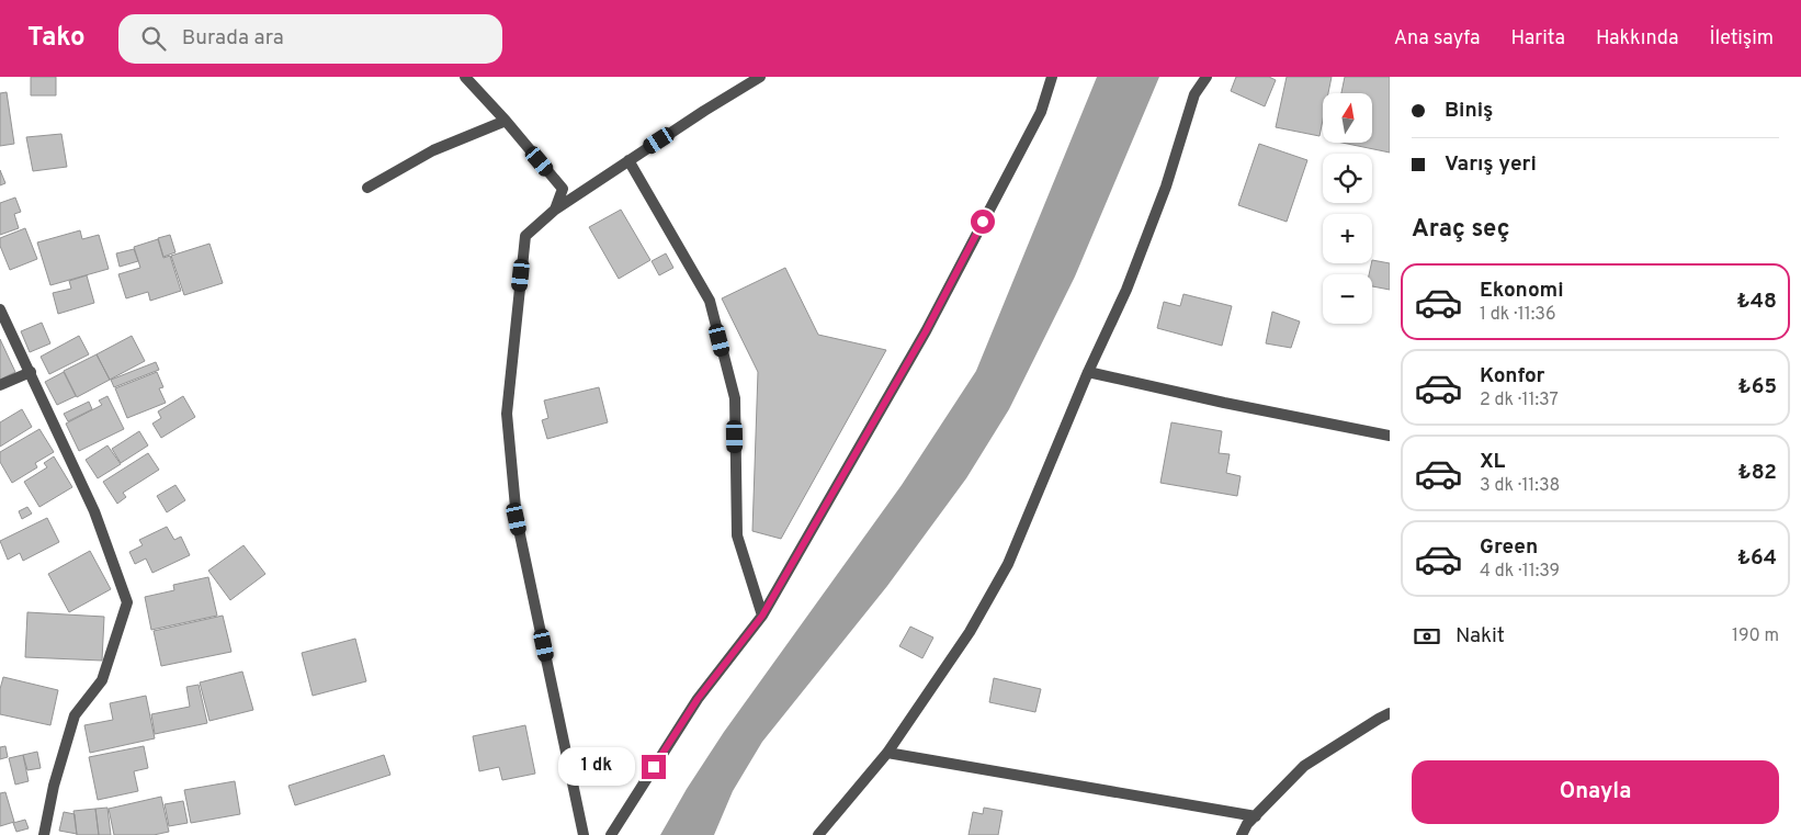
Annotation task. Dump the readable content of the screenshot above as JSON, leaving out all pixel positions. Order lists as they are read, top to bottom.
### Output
{
  "north": "top",
  "page": {
    "header": "Tako",
    "search": "Burada ara",
    "nav": [
      "Ana sayfa",
      "Harita",
      "Hakkında",
      "İletişim"
    ],
    "banner": ["Biniş", "Varış yeri"],
    "map_buttons": ["+", "−"],
    "heading": "Araç seç",
    "list": [
      {
        "name": "Ekonomi",
        "note": "1 dk · 11:36",
        "value": "₺48"
      },
      {
        "name": "Konfor",
        "note": "2 dk · 11:37",
        "value": "₺65"
      },
      {
        "name": "XL",
        "note": "3 dk · 11:38",
        "value": "₺82"
      },
      {
        "name": "Green",
        "note": "4 dk · 11:39",
        "value": "₺64"
      }
    ],
    "pay": ["Nakit", "190 m"],
    "bubble": "1 dk",
    "buttons": "Onayla"
  }
}
